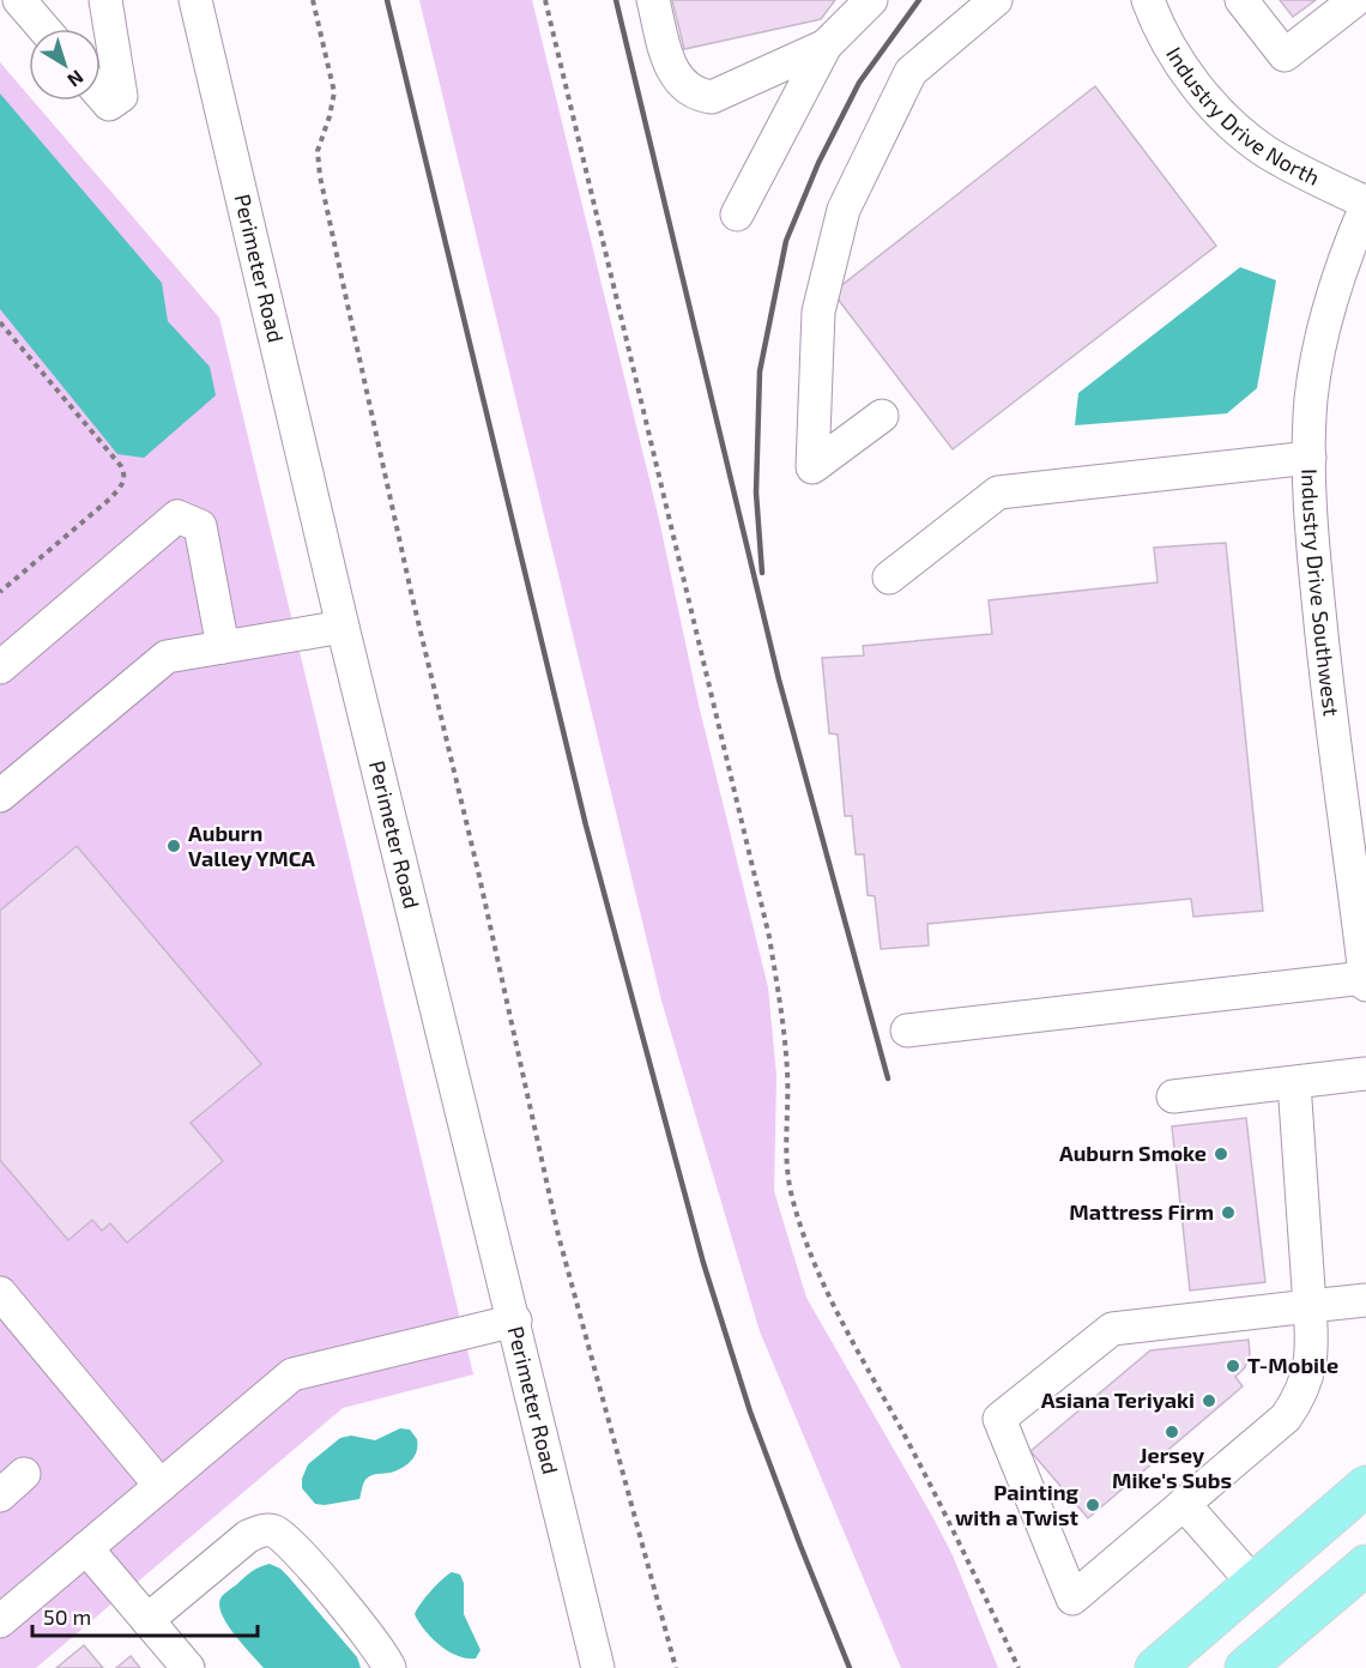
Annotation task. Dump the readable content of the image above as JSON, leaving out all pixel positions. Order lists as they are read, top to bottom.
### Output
{
  "streets": {
    "street": ["Industry Drive North", "Perimeter Road", "Industry Drive Southwest"]
  },
  "crossings": [
    ["Industry Drive North", "Industry Drive Southwest"]
  ],
  "places": [
    "Auburn Valley YMCA",
    "Auburn Smoke",
    "Mattress Firm",
    "T-Mobile",
    "Asiana Teriyaki",
    "Jersey Mike's Subs",
    "Painting with a Twist"
  ],
  "scale_bar": "50 m",
  "north": "bottom right"
}
